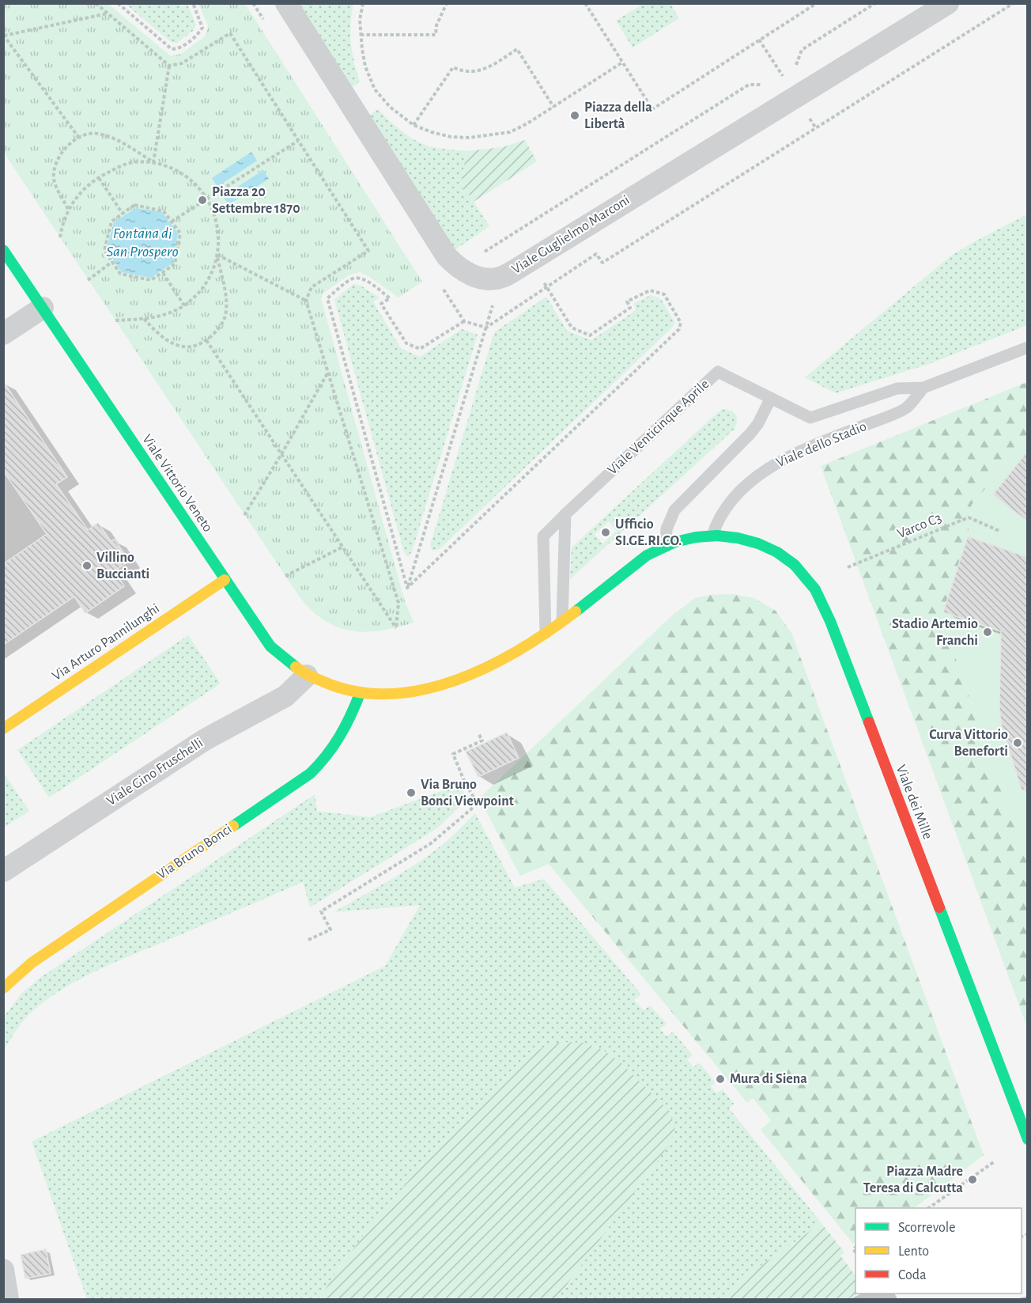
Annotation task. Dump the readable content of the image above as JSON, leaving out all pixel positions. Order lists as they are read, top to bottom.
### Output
{
  "streets": {
    "street": [
      "Viale Guglielmo Marconi",
      "Viale Vittorio Veneto",
      "Via Arturo Pannilunghi",
      "Viale Gino Fruschelli",
      "Viale dei Mille",
      "Via Bruno Bonci"
    ],
    "lane": ["Viale Venticinque Aprile", "Viale dello Stadio"],
    "path": ["Varco C3"]
  },
  "crossings": [
    ["Viale Venticinque Aprile", "Viale dello Stadio"],
    ["Viale dello Stadio", "Viale dei Mille"],
    ["Viale Vittorio Veneto", "Via Arturo Pannilunghi"],
    ["Viale Vittorio Veneto", "Viale Gino Fruschelli"],
    ["Viale Vittorio Veneto", "Via Bruno Bonci"]
  ],
  "water": ["Fontana di San Prospero"],
  "places": [
    "Piazza della Libertà",
    "Piazza 20 Settembre 1870",
    "Ufficio SI.GE.RI.CO.",
    "Villino Buccianti",
    "Stadio Artemio Franchi",
    "Curva Vittorio Beneforti",
    "Via Bruno Bonci Viewpoint",
    "Mura di Siena",
    "Piazza Madre Teresa di Calcutta"
  ],
  "legend": ["Scorrevole", "Lento", "Coda"]
}
